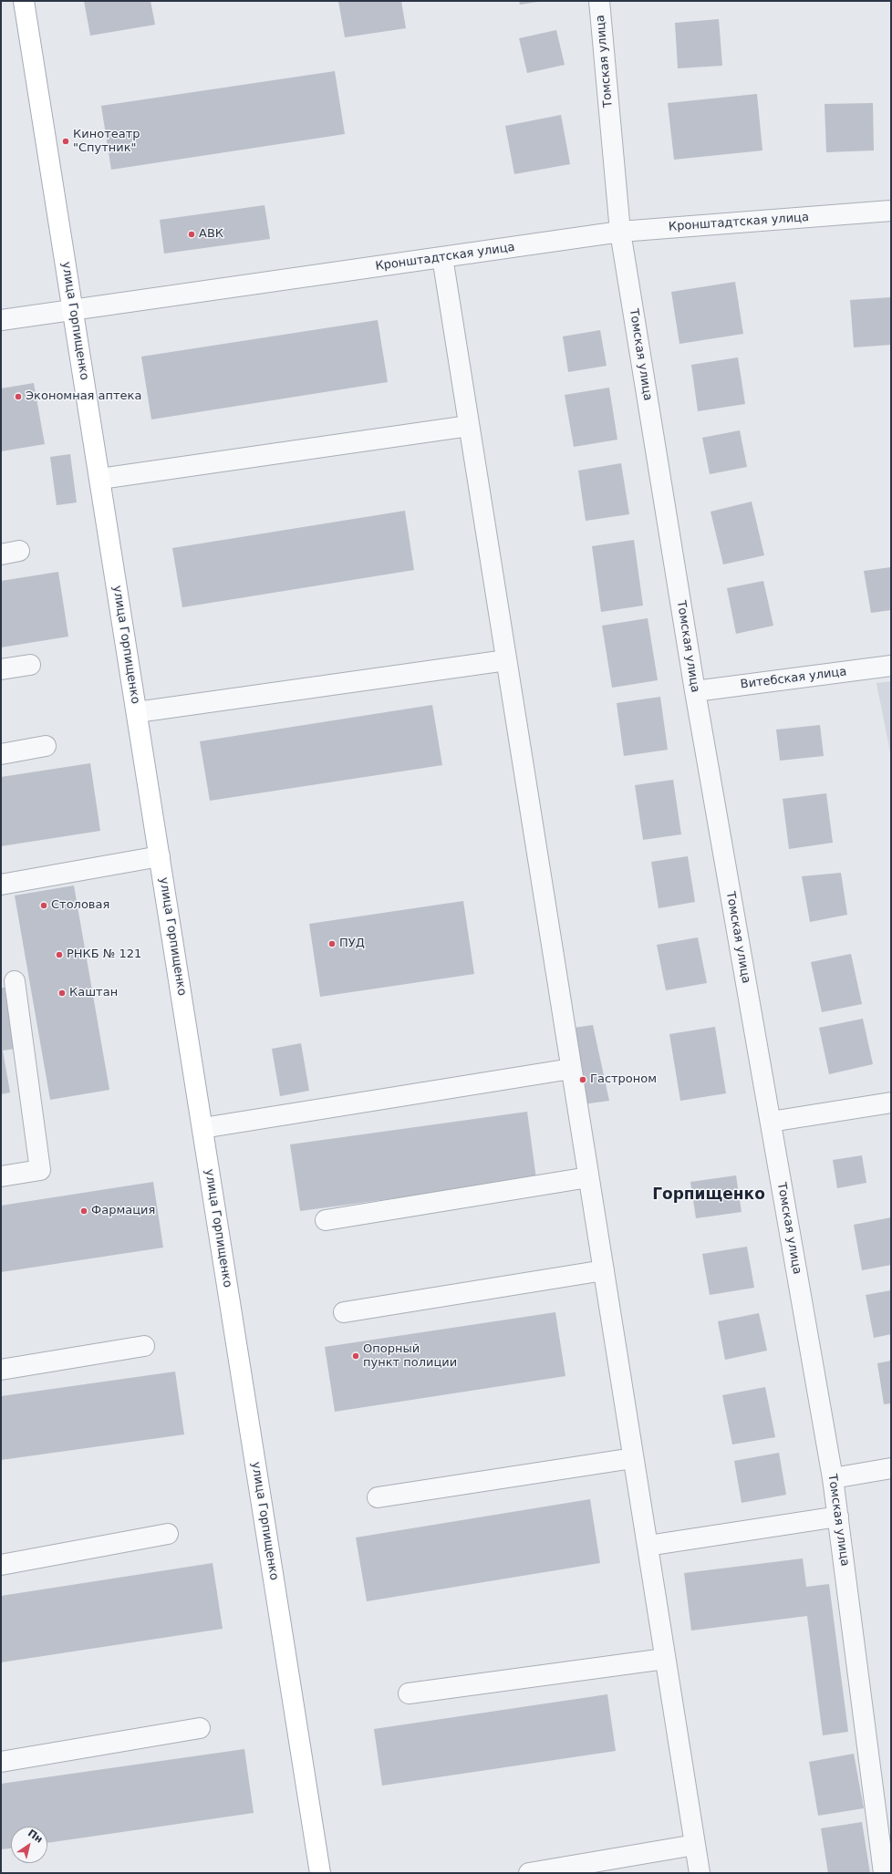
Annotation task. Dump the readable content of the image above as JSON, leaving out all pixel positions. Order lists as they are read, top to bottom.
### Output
{
  "streets": {
    "main road": ["улица Горпищенко"],
    "street": ["Томская улица", "Кронштадтская улица", "Витебская улица"]
  },
  "crossings": [
    ["Томская улица", "Кронштадтская улица"],
    ["Томская улица", "Витебская улица"],
    ["Кронштадтская улица", "улица Горпищенко"]
  ],
  "districts": ["Горпищенко"],
  "places": [
    "Кинотеатр \"Спутник\"",
    "АВК",
    "Экономная аптека",
    "Столовая",
    "ПУД",
    "РНКБ № 121",
    "Каштан",
    "Гастроном",
    "Фармация",
    "Опорный пункт полиции"
  ],
  "north": "top right"
}
